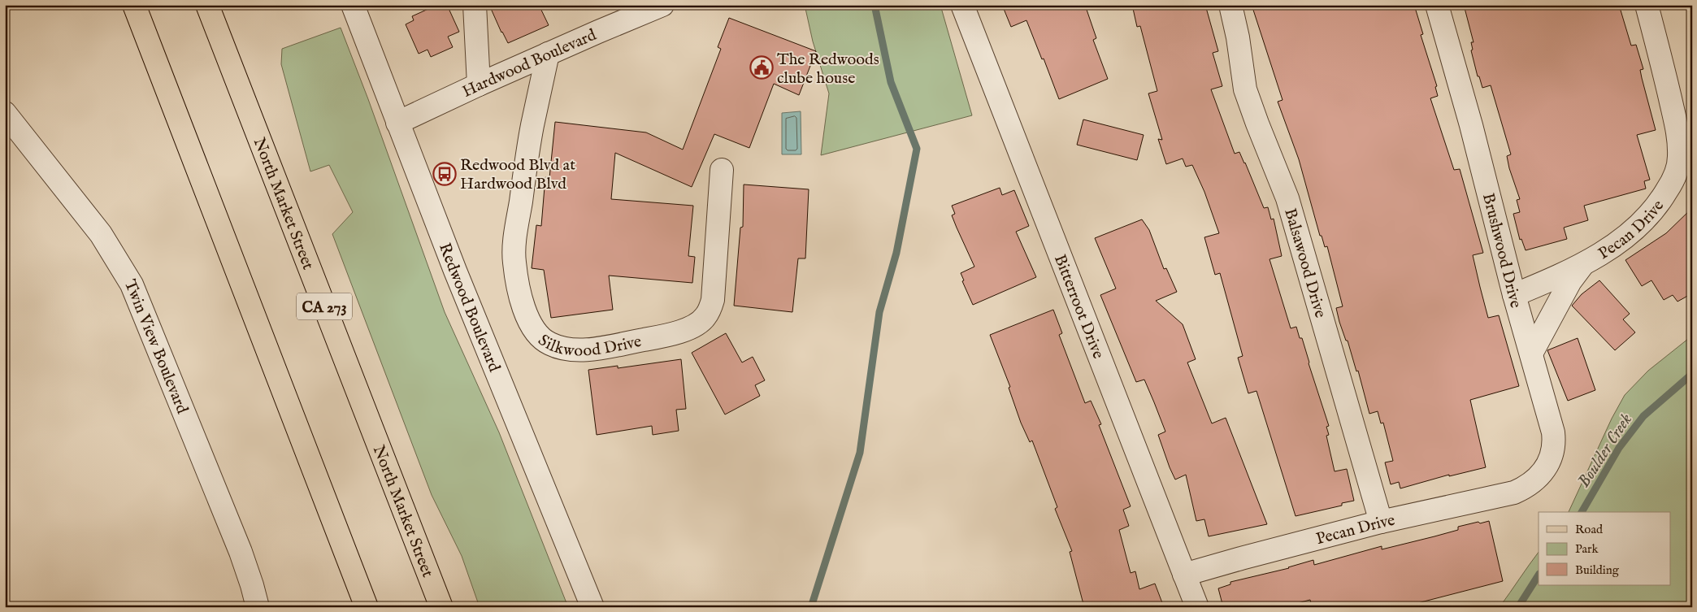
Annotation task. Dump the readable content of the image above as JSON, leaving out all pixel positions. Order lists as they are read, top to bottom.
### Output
{
  "streets": {
    "main road": ["North Market Street", "CA 273"],
    "street": [
      "Hardwood Boulevard",
      "Pecan Drive",
      "Brushwood Drive",
      "Balsawood Drive",
      "Bitterroot Drive",
      "Redwood Boulevard",
      "Silkwood Drive",
      "Twin View Boulevard"
    ]
  },
  "crossings": [
    ["Hardwood Boulevard", "Redwood Boulevard"],
    ["Hardwood Boulevard", "Silkwood Drive"],
    ["Pecan Drive", "Brushwood Drive"],
    ["Pecan Drive", "Balsawood Drive"],
    ["Pecan Drive", "Bitterroot Drive"]
  ],
  "water": ["Boulder Creek"],
  "places": {
    "public building": ["The Redwoods clube house"],
    "bus stop": ["Redwood Blvd at Hardwood Blvd"]
  },
  "legend": ["Road", "Park", "Building"]
}
